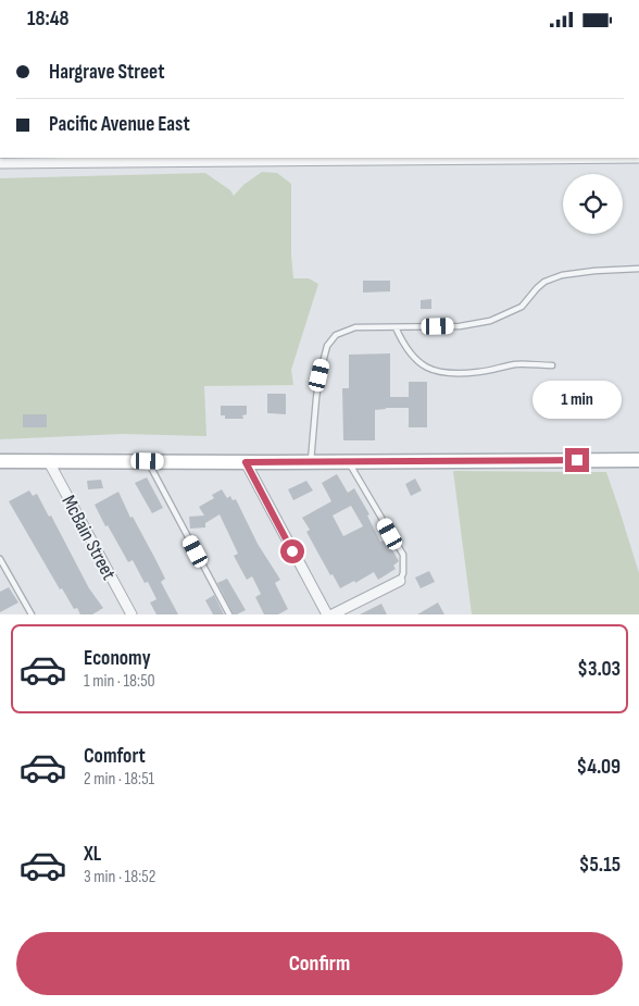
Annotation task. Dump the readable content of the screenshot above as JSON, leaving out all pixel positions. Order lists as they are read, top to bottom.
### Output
{
  "streets": {
    "street": ["McBain Street"]
  },
  "page": {
    "status": "18:48",
    "banner": ["Hargrave Street", "Pacific Avenue East"],
    "bubble": "1 min",
    "list": [
      {
        "name": "Economy",
        "note": "1 min · 18:50",
        "value": "$3.03"
      },
      {
        "name": "Comfort",
        "note": "2 min · 18:51",
        "value": "$4.09"
      },
      {
        "name": "XL",
        "note": "3 min · 18:52",
        "value": "$5.15"
      }
    ],
    "buttons": "Confirm"
  }
}
